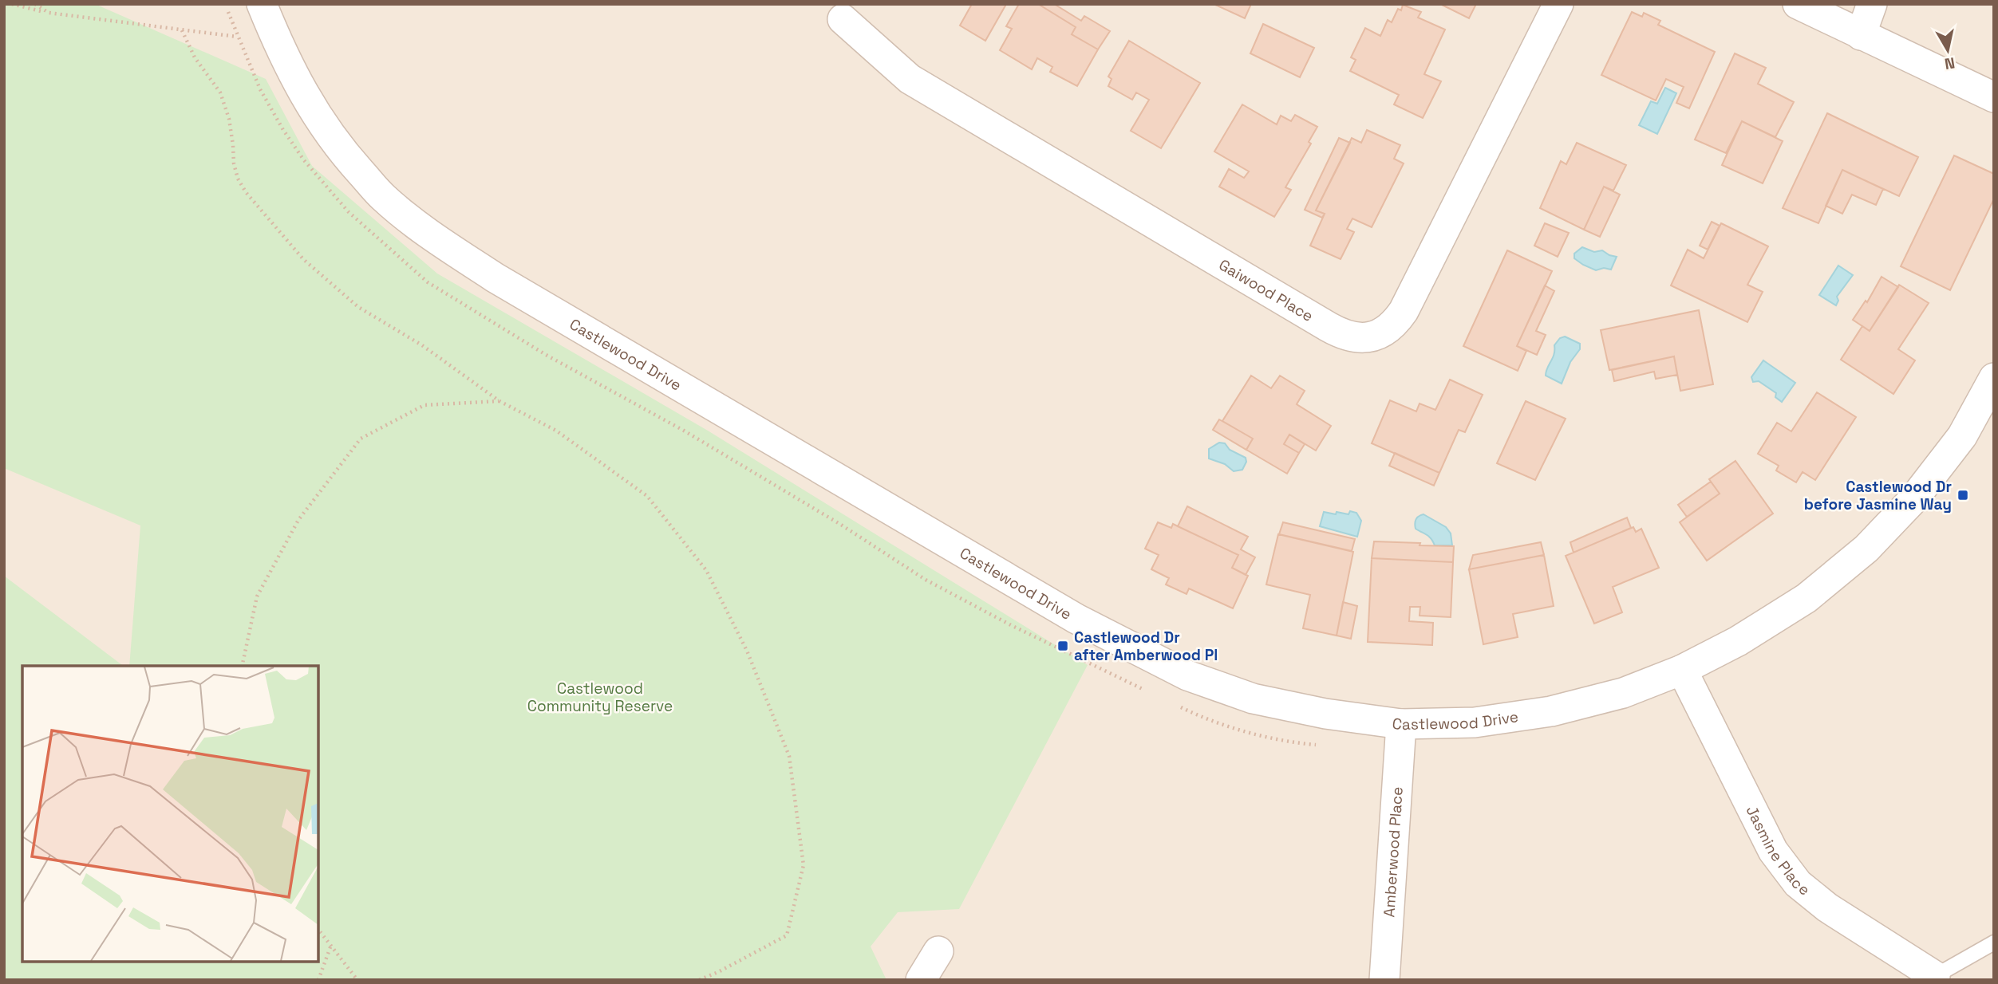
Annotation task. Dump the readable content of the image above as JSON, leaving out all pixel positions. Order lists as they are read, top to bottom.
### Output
{
  "streets": {
    "street": [
      "Gaiwood Place",
      "Castlewood Drive",
      "Jasmine Place",
      "Amberwood Place"
    ]
  },
  "crossings": [
    ["Castlewood Drive", "Jasmine Place"],
    ["Castlewood Drive", "Amberwood Place"]
  ],
  "parks": ["Castlewood Community Reserve"],
  "places": {
    "transit": ["Castlewood Dr before Jasmine Way", "Castlewood Dr after Amberwood Pl"]
  },
  "north": "bottom"
}
